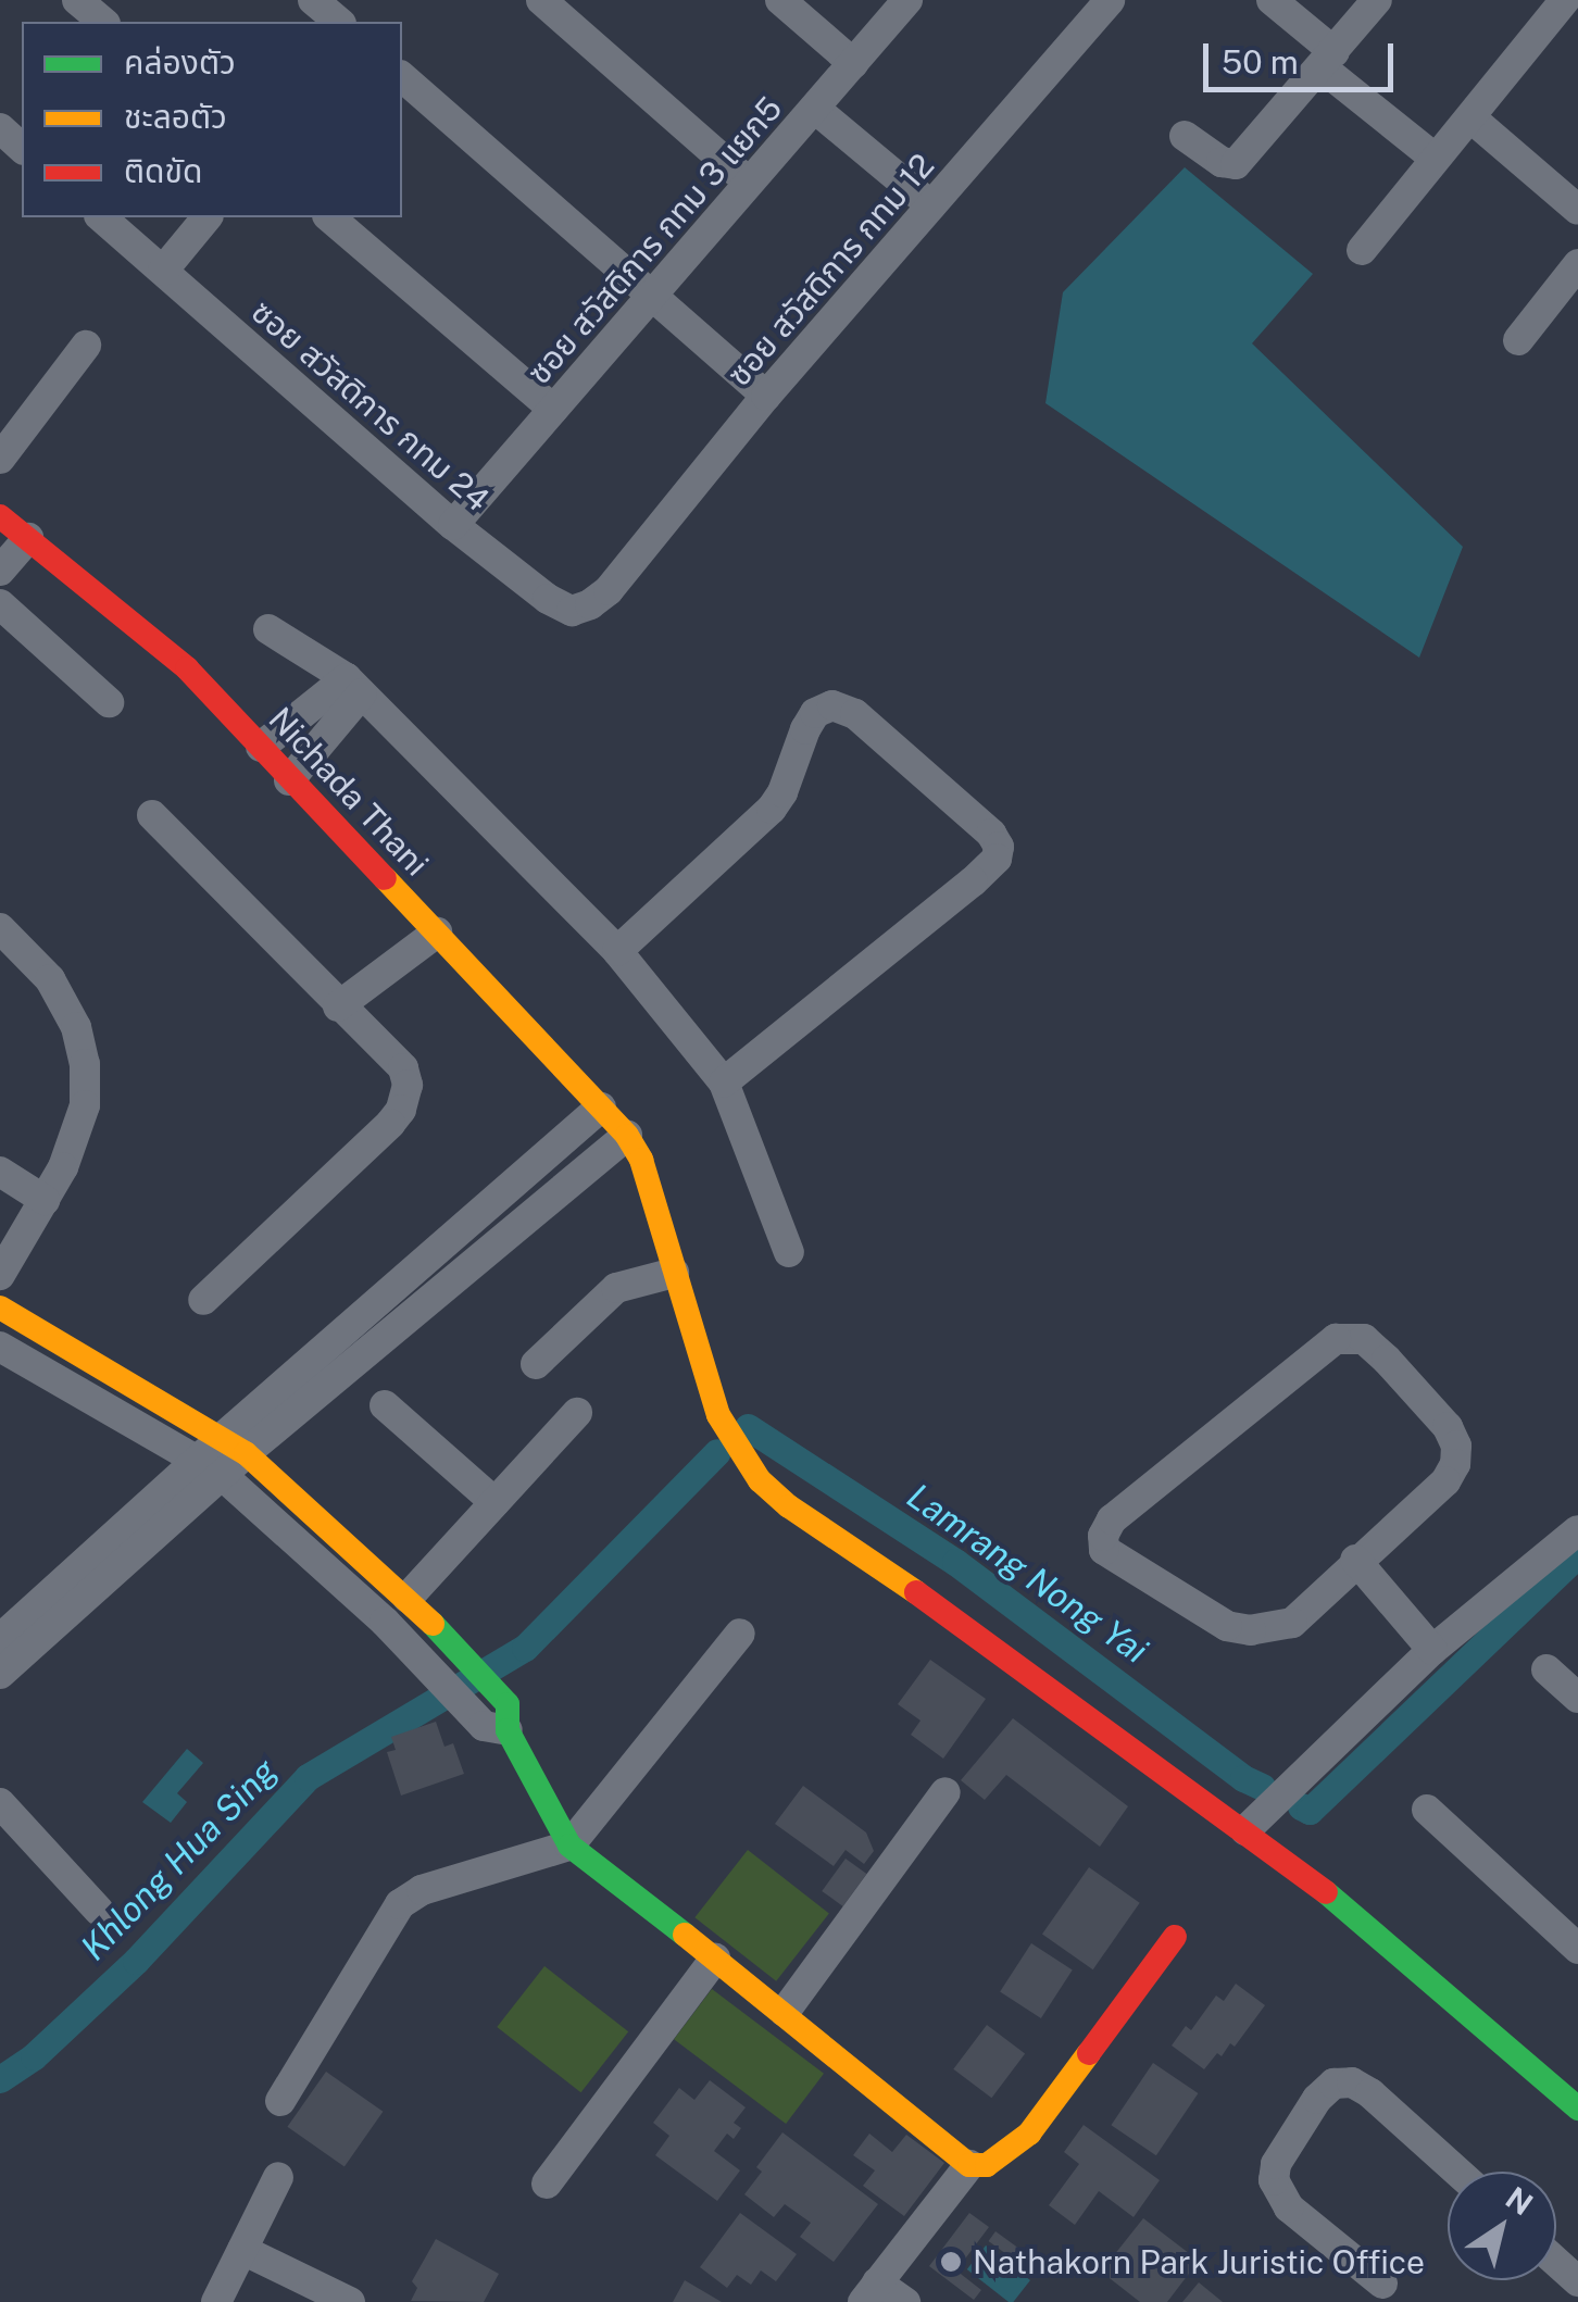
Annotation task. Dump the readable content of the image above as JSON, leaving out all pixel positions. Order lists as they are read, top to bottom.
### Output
{
  "streets": {
    "street": [
      "ซอย สวัสดิการ กทม 3 แยก5",
      "ซอย สวัสดิการ กทม 12",
      "ซอย สวัสดิการ กทม 24",
      "Nichada Thani"
    ]
  },
  "crossings": [
    ["ซอย สวัสดิการ กทม 3 แยก5", "ซอย สวัสดิการ กทม 24"],
    ["ซอย สวัสดิการ กทม 12", "ซอย สวัสดิการ กทม 24"]
  ],
  "water": ["Lamrang Nong Yai", "Khlong Hua Sing"],
  "places": ["Nathakorn Park Juristic Office"],
  "legend": ["คล่องตัว", "ชะลอตัว", "ติดขัด"],
  "scale_bar": "50 m",
  "north": "top right"
}
